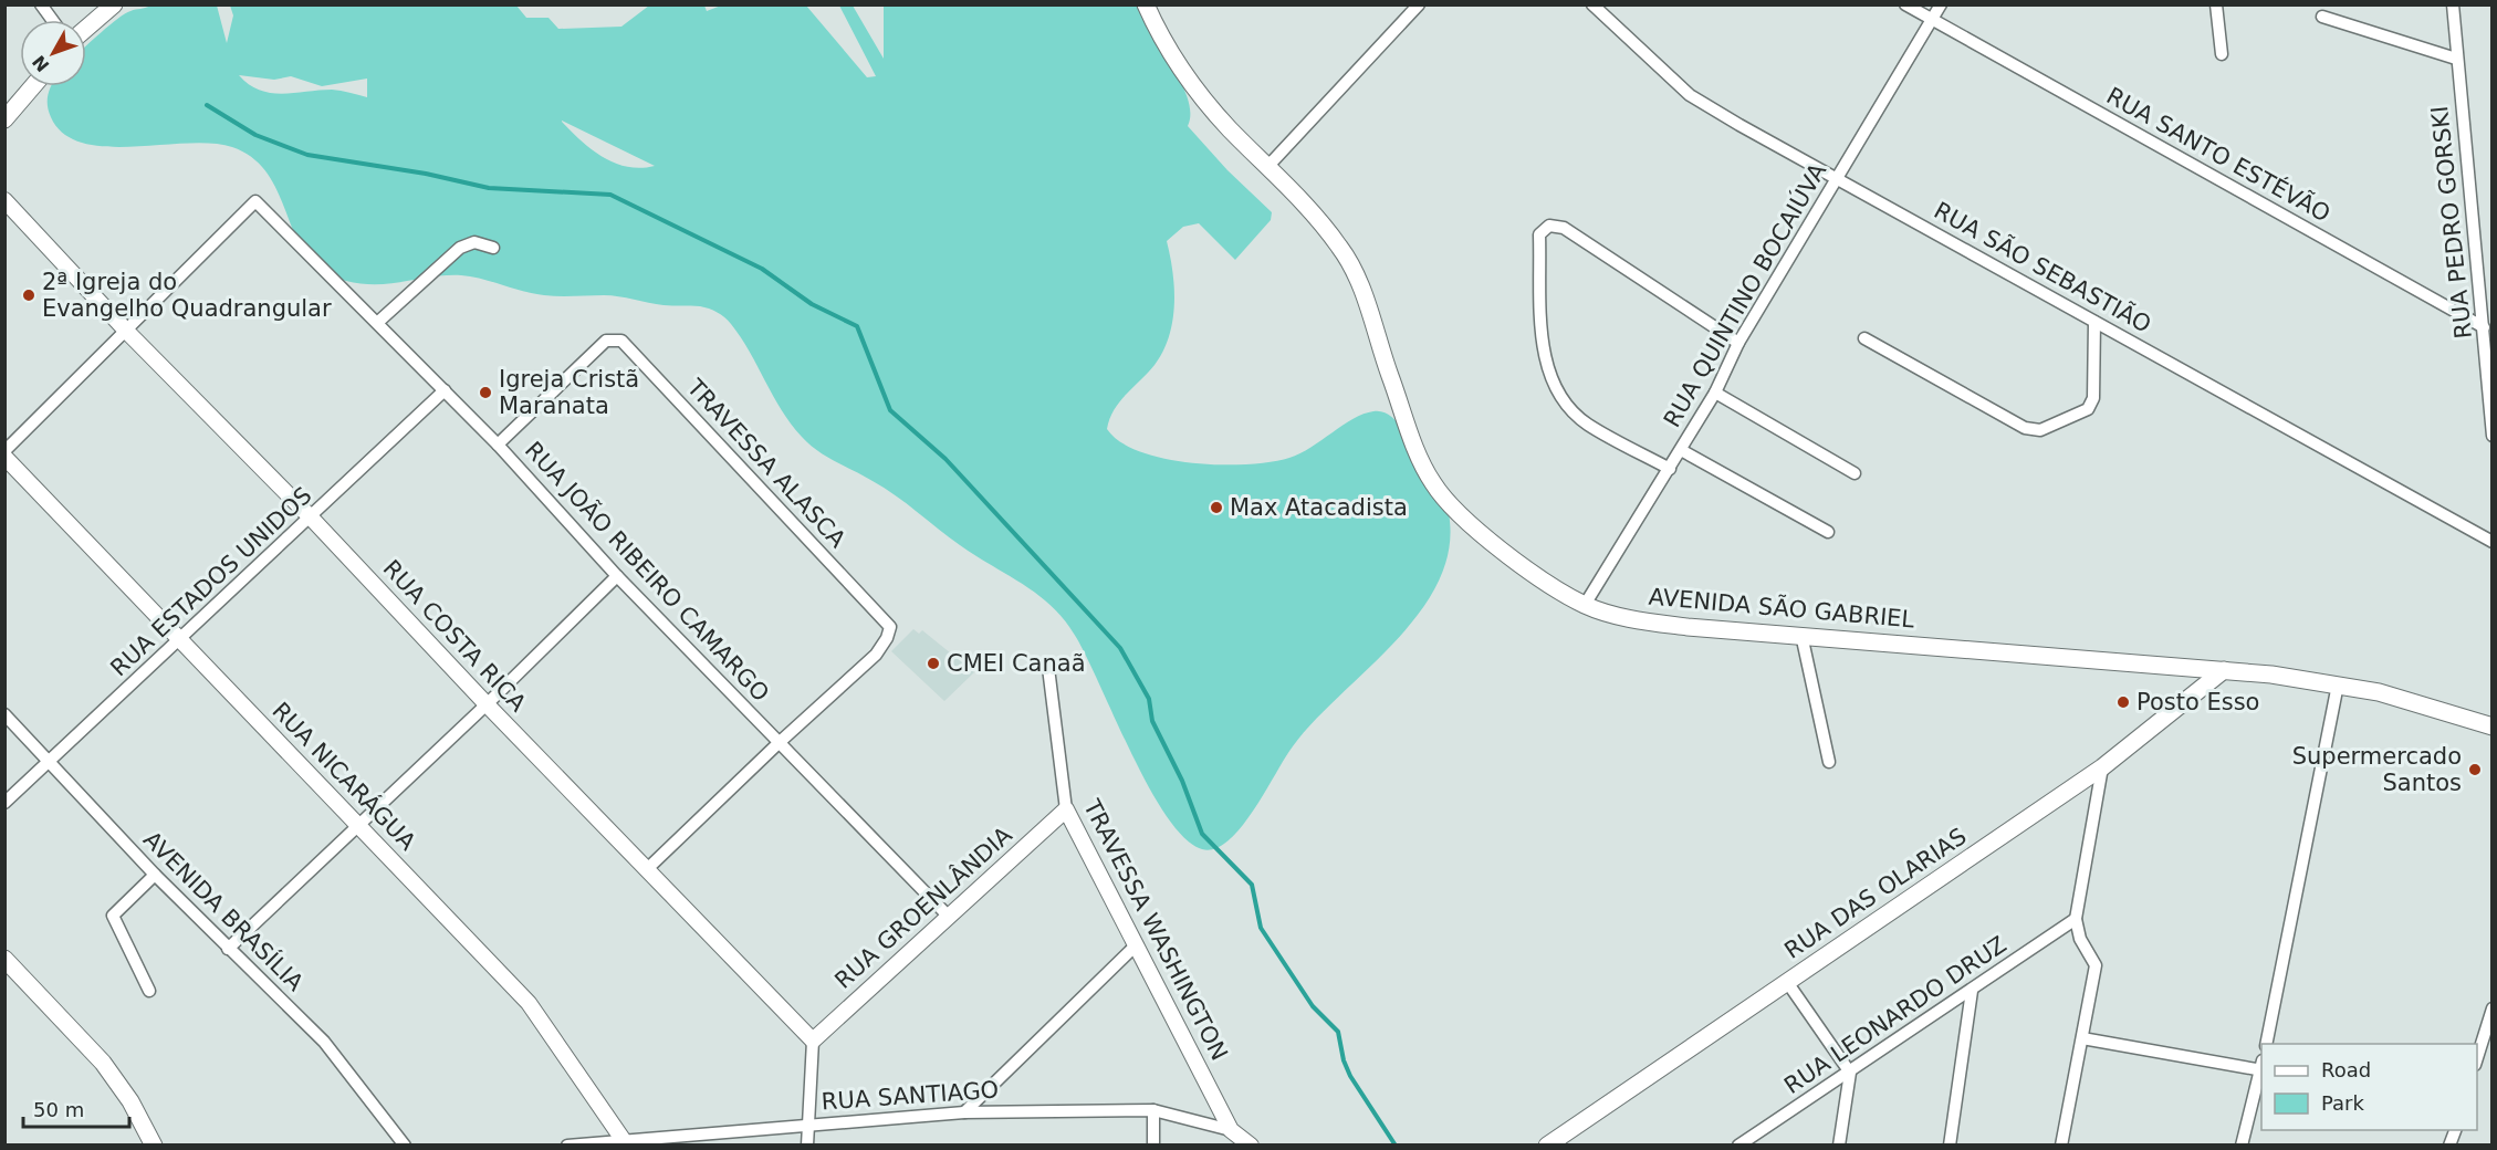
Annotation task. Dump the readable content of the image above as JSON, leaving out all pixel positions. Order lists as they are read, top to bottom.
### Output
{
  "streets": {
    "main road": ["AVENIDA SÃO GABRIEL", "RUA DAS OLARIAS"],
    "street": [
      "RUA SANTO ESTÉVÃO",
      "RUA PEDRO GORSKI",
      "RUA SÃO SEBASTIÃO",
      "RUA QUINTINO BOCAIÚVA",
      "TRAVESSA ALASCA",
      "RUA JOÃO RIBEIRO CAMARGO",
      "RUA ESTADOS UNIDOS",
      "RUA COSTA RICA",
      "RUA NICARÁGUA",
      "RUA GROENLÂNDIA",
      "AVENIDA BRASÍLIA",
      "TRAVESSA WASHINGTON",
      "RUA LEONARDO DRUZ",
      "RUA SANTIAGO"
    ]
  },
  "crossings": [
    ["RUA SANTO ESTÉVÃO", "RUA PEDRO GORSKI"],
    ["RUA SANTO ESTÉVÃO", "RUA QUINTINO BOCAIÚVA"],
    ["RUA SÃO SEBASTIÃO", "RUA QUINTINO BOCAIÚVA"],
    ["RUA QUINTINO BOCAIÚVA", "AVENIDA SÃO GABRIEL"],
    ["TRAVESSA ALASCA", "RUA JOÃO RIBEIRO CAMARGO"],
    ["RUA JOÃO RIBEIRO CAMARGO", "RUA ESTADOS UNIDOS"],
    ["RUA JOÃO RIBEIRO CAMARGO", "RUA COSTA RICA"],
    ["RUA JOÃO RIBEIRO CAMARGO", "RUA GROENLÂNDIA"],
    ["RUA ESTADOS UNIDOS", "RUA COSTA RICA"],
    ["RUA ESTADOS UNIDOS", "RUA NICARÁGUA"],
    ["RUA ESTADOS UNIDOS", "AVENIDA BRASÍLIA"],
    ["AVENIDA SÃO GABRIEL", "RUA DAS OLARIAS"],
    ["RUA COSTA RICA", "RUA GROENLÂNDIA"],
    ["RUA NICARÁGUA", "RUA SANTIAGO"],
    ["RUA GROENLÂNDIA", "TRAVESSA WASHINGTON"],
    ["TRAVESSA WASHINGTON", "RUA SANTIAGO"]
  ],
  "places": [
    "2ª Igreja do Evangelho Quadrangular",
    "Igreja Cristã Maranata",
    "Max Atacadista",
    "CMEI Canaã",
    "Posto Esso",
    "Supermercado Santos"
  ],
  "legend": ["Road", "Park"],
  "scale_bar": "50 m",
  "north": "bottom left"
}
